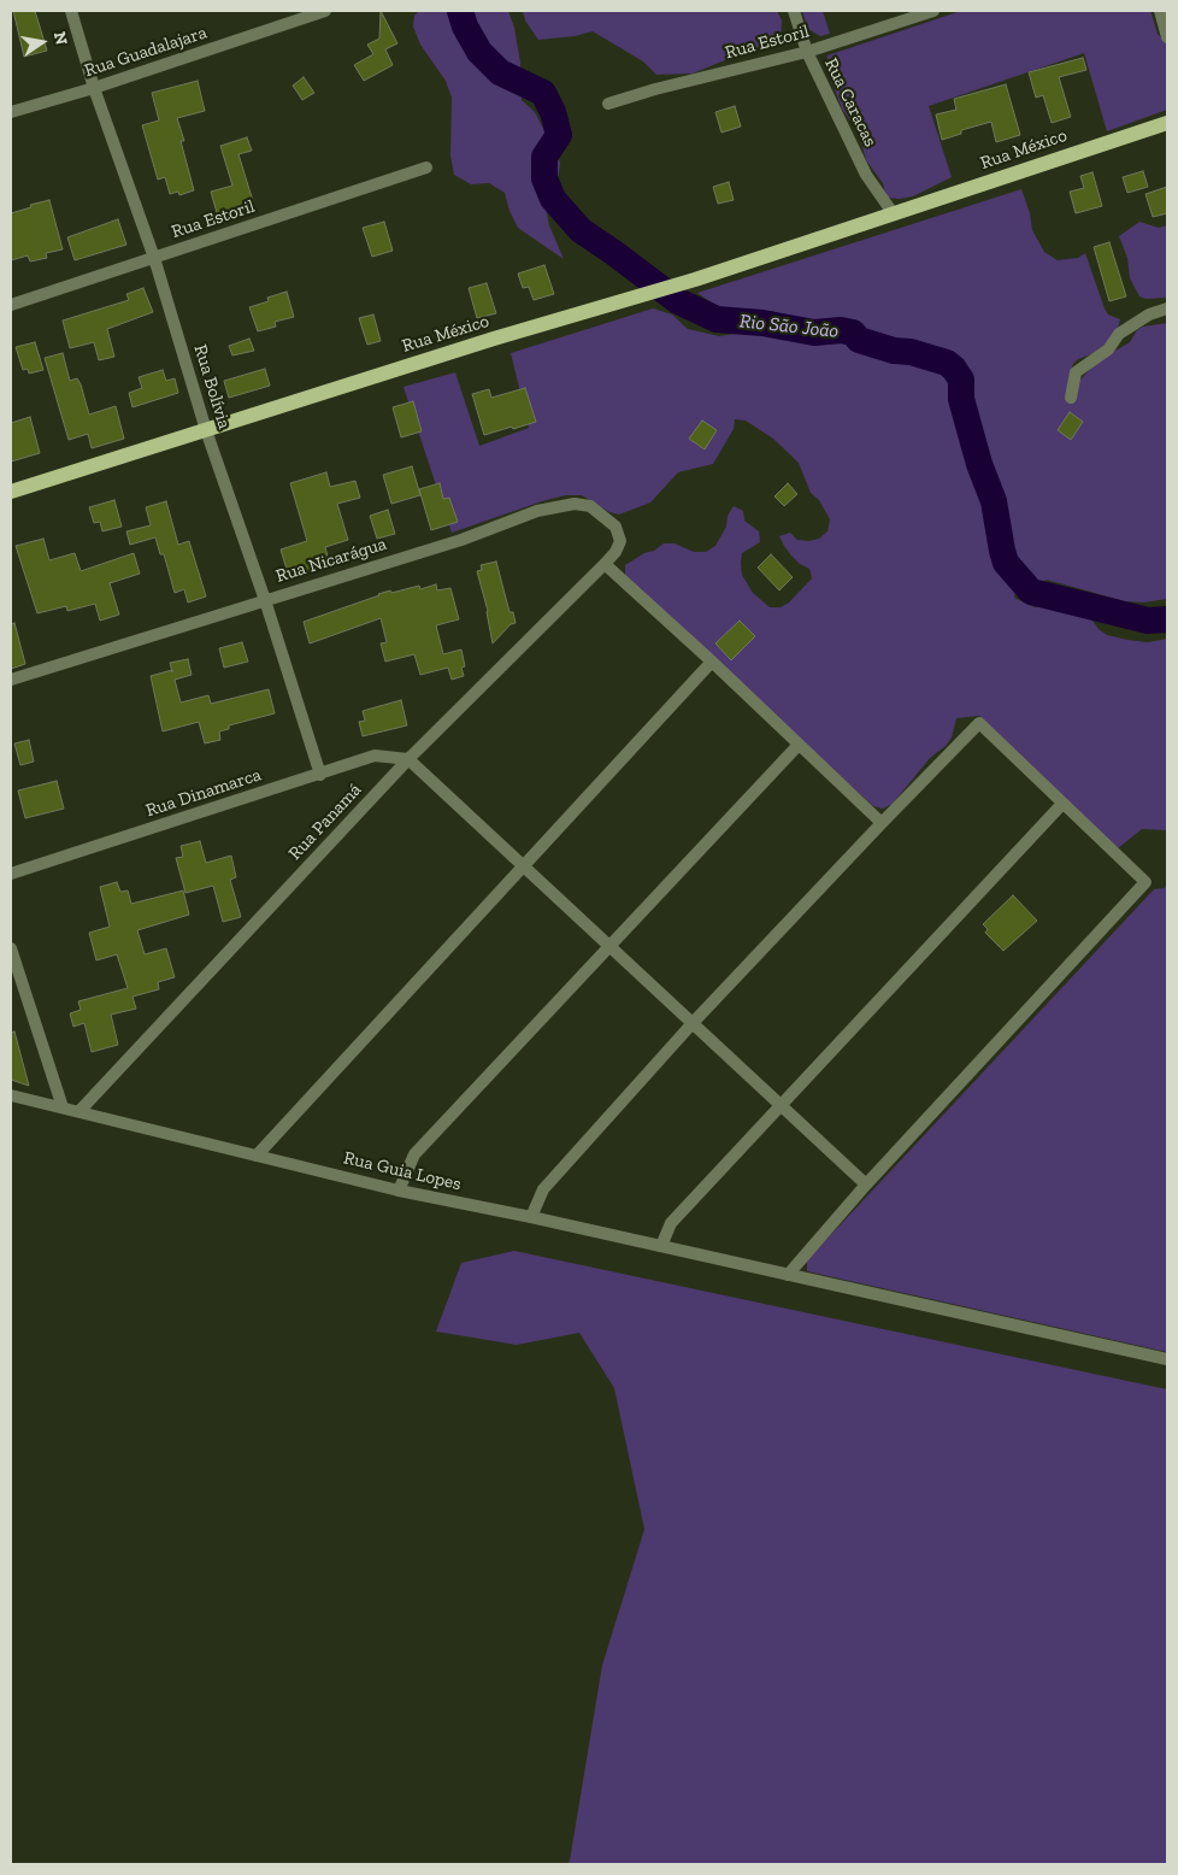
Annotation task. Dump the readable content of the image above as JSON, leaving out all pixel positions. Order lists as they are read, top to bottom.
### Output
{
  "streets": {
    "main road": ["Rua México"],
    "street": [
      "Rua Estoril",
      "Rua Guadalajara",
      "Rua Caracas",
      "Rua Bolívia",
      "Rua Nicarágua",
      "Rua Dinamarca",
      "Rua Panamá",
      "Rua Guia Lopes"
    ]
  },
  "crossings": [
    ["Rua Estoril", "Rua Caracas"],
    ["Rua Estoril", "Rua Bolívia"],
    ["Rua Guadalajara", "Rua Bolívia"],
    ["Rua Caracas", "Rua México"],
    ["Rua México", "Rua Bolívia"],
    ["Rua Bolívia", "Rua Nicarágua"],
    ["Rua Bolívia", "Rua Dinamarca"],
    ["Rua Nicarágua", "Rua Panamá"],
    ["Rua Dinamarca", "Rua Panamá"],
    ["Rua Panamá", "Rua Guia Lopes"]
  ],
  "water": ["Rio São João"],
  "north": "right"
}
